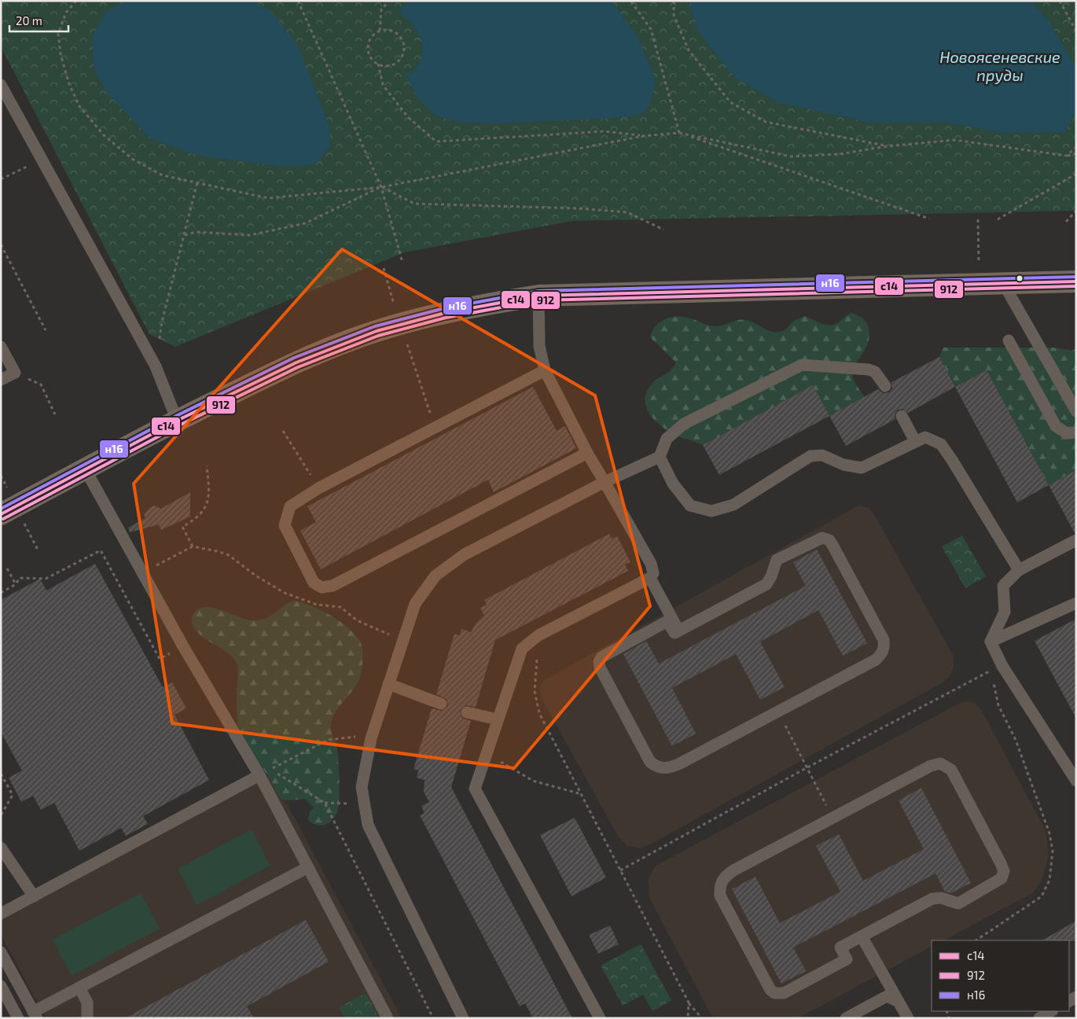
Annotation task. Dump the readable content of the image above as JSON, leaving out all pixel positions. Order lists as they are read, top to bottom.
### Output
{
  "water": ["Новоясеневские пруды"],
  "lines": ["transit line н16", "transit line с14", "transit line 912"],
  "legend": ["с14", "912", "н16"],
  "scale_bar": "20 m"
}
